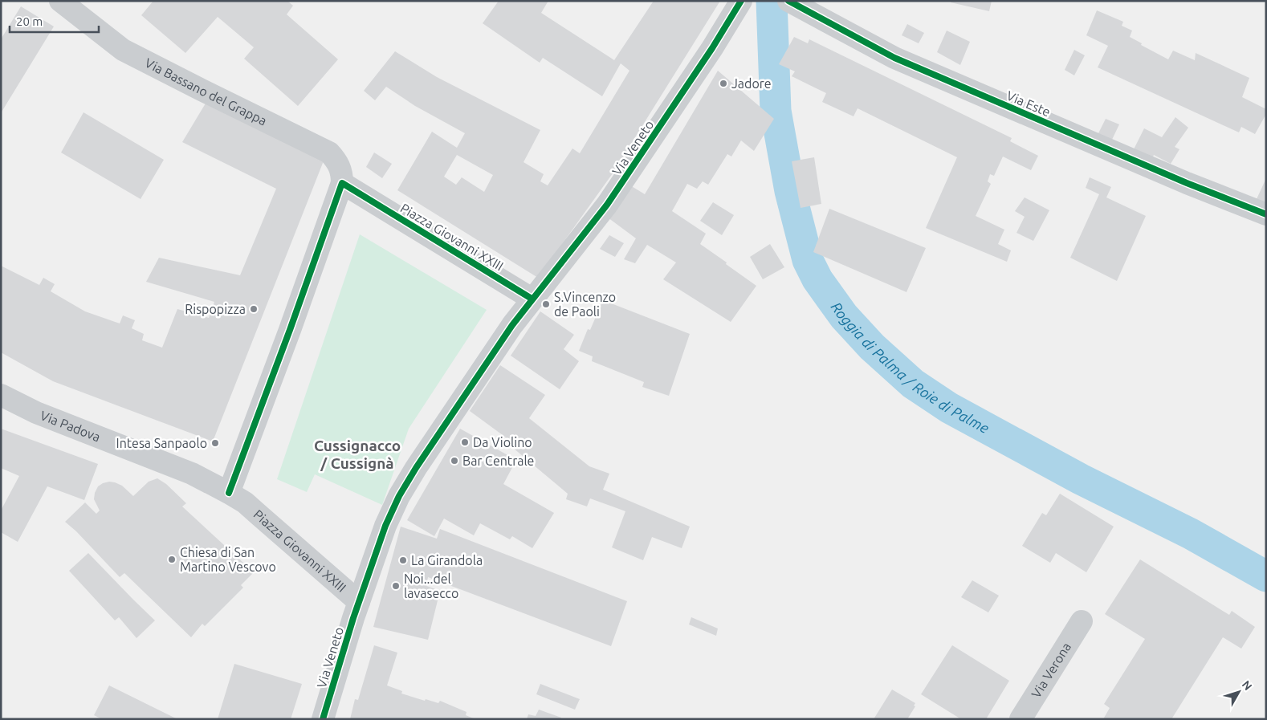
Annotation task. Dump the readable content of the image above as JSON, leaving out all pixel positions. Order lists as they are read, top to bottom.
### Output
{
  "streets": {
    "street": [
      "Via Bassano del Grappa",
      "Via Este",
      "Via Veneto",
      "Piazza Giovanni XXIII",
      "Via Padova",
      "Via Verona"
    ]
  },
  "crossings": [
    ["Via Bassano del Grappa", "Piazza Giovanni XXIII"],
    ["Via Veneto", "Piazza Giovanni XXIII"],
    ["Piazza Giovanni XXIII", "Via Padova"]
  ],
  "districts": ["Cussignacco / Cussignà"],
  "water": ["Roggia di Palma / Roie di Palme"],
  "places": [
    "Jadore",
    "S.Vincenzo de Paoli",
    "Rispopizza",
    "Da Violino",
    "Intesa Sanpaolo",
    "Bar Centrale",
    "Chiesa di San Martino Vescovo",
    "La Girandola",
    "Noi...del lavasecco"
  ],
  "scale_bar": "20 m",
  "north": "top right"
}
